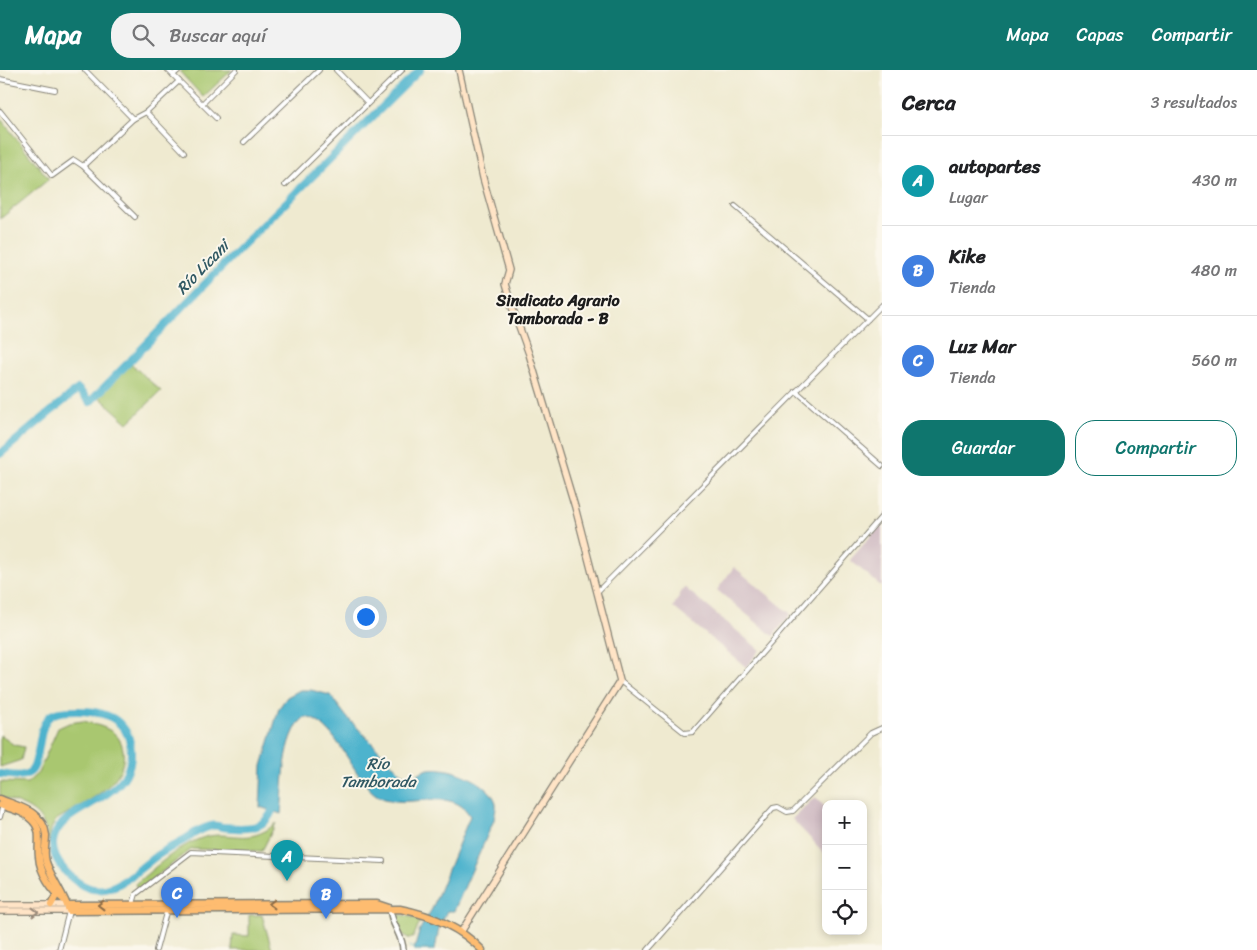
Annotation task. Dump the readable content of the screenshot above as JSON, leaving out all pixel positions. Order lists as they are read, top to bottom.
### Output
{
  "districts": ["Sindicato Agrario Tamborada - B"],
  "water": ["Río Licani", "Río Tamborada"],
  "page": {
    "header": "Mapa",
    "search": "Buscar aquí",
    "nav": ["Mapa", "Capas", "Compartir"],
    "heading": ["Cerca", "3 resultados"],
    "list": [
      {
        "mark": "A",
        "name": "autopartes",
        "note": "Lugar",
        "value": "430 m"
      },
      {
        "mark": "B",
        "name": "Kike",
        "note": "Tienda",
        "value": "480 m"
      },
      {
        "mark": "C",
        "name": "Luz Mar",
        "note": "Tienda",
        "value": "560 m"
      }
    ],
    "buttons": ["Guardar", "Compartir"],
    "map_buttons": ["+", "−"],
    "pins": ["A", "C", "B"]
  }
}
